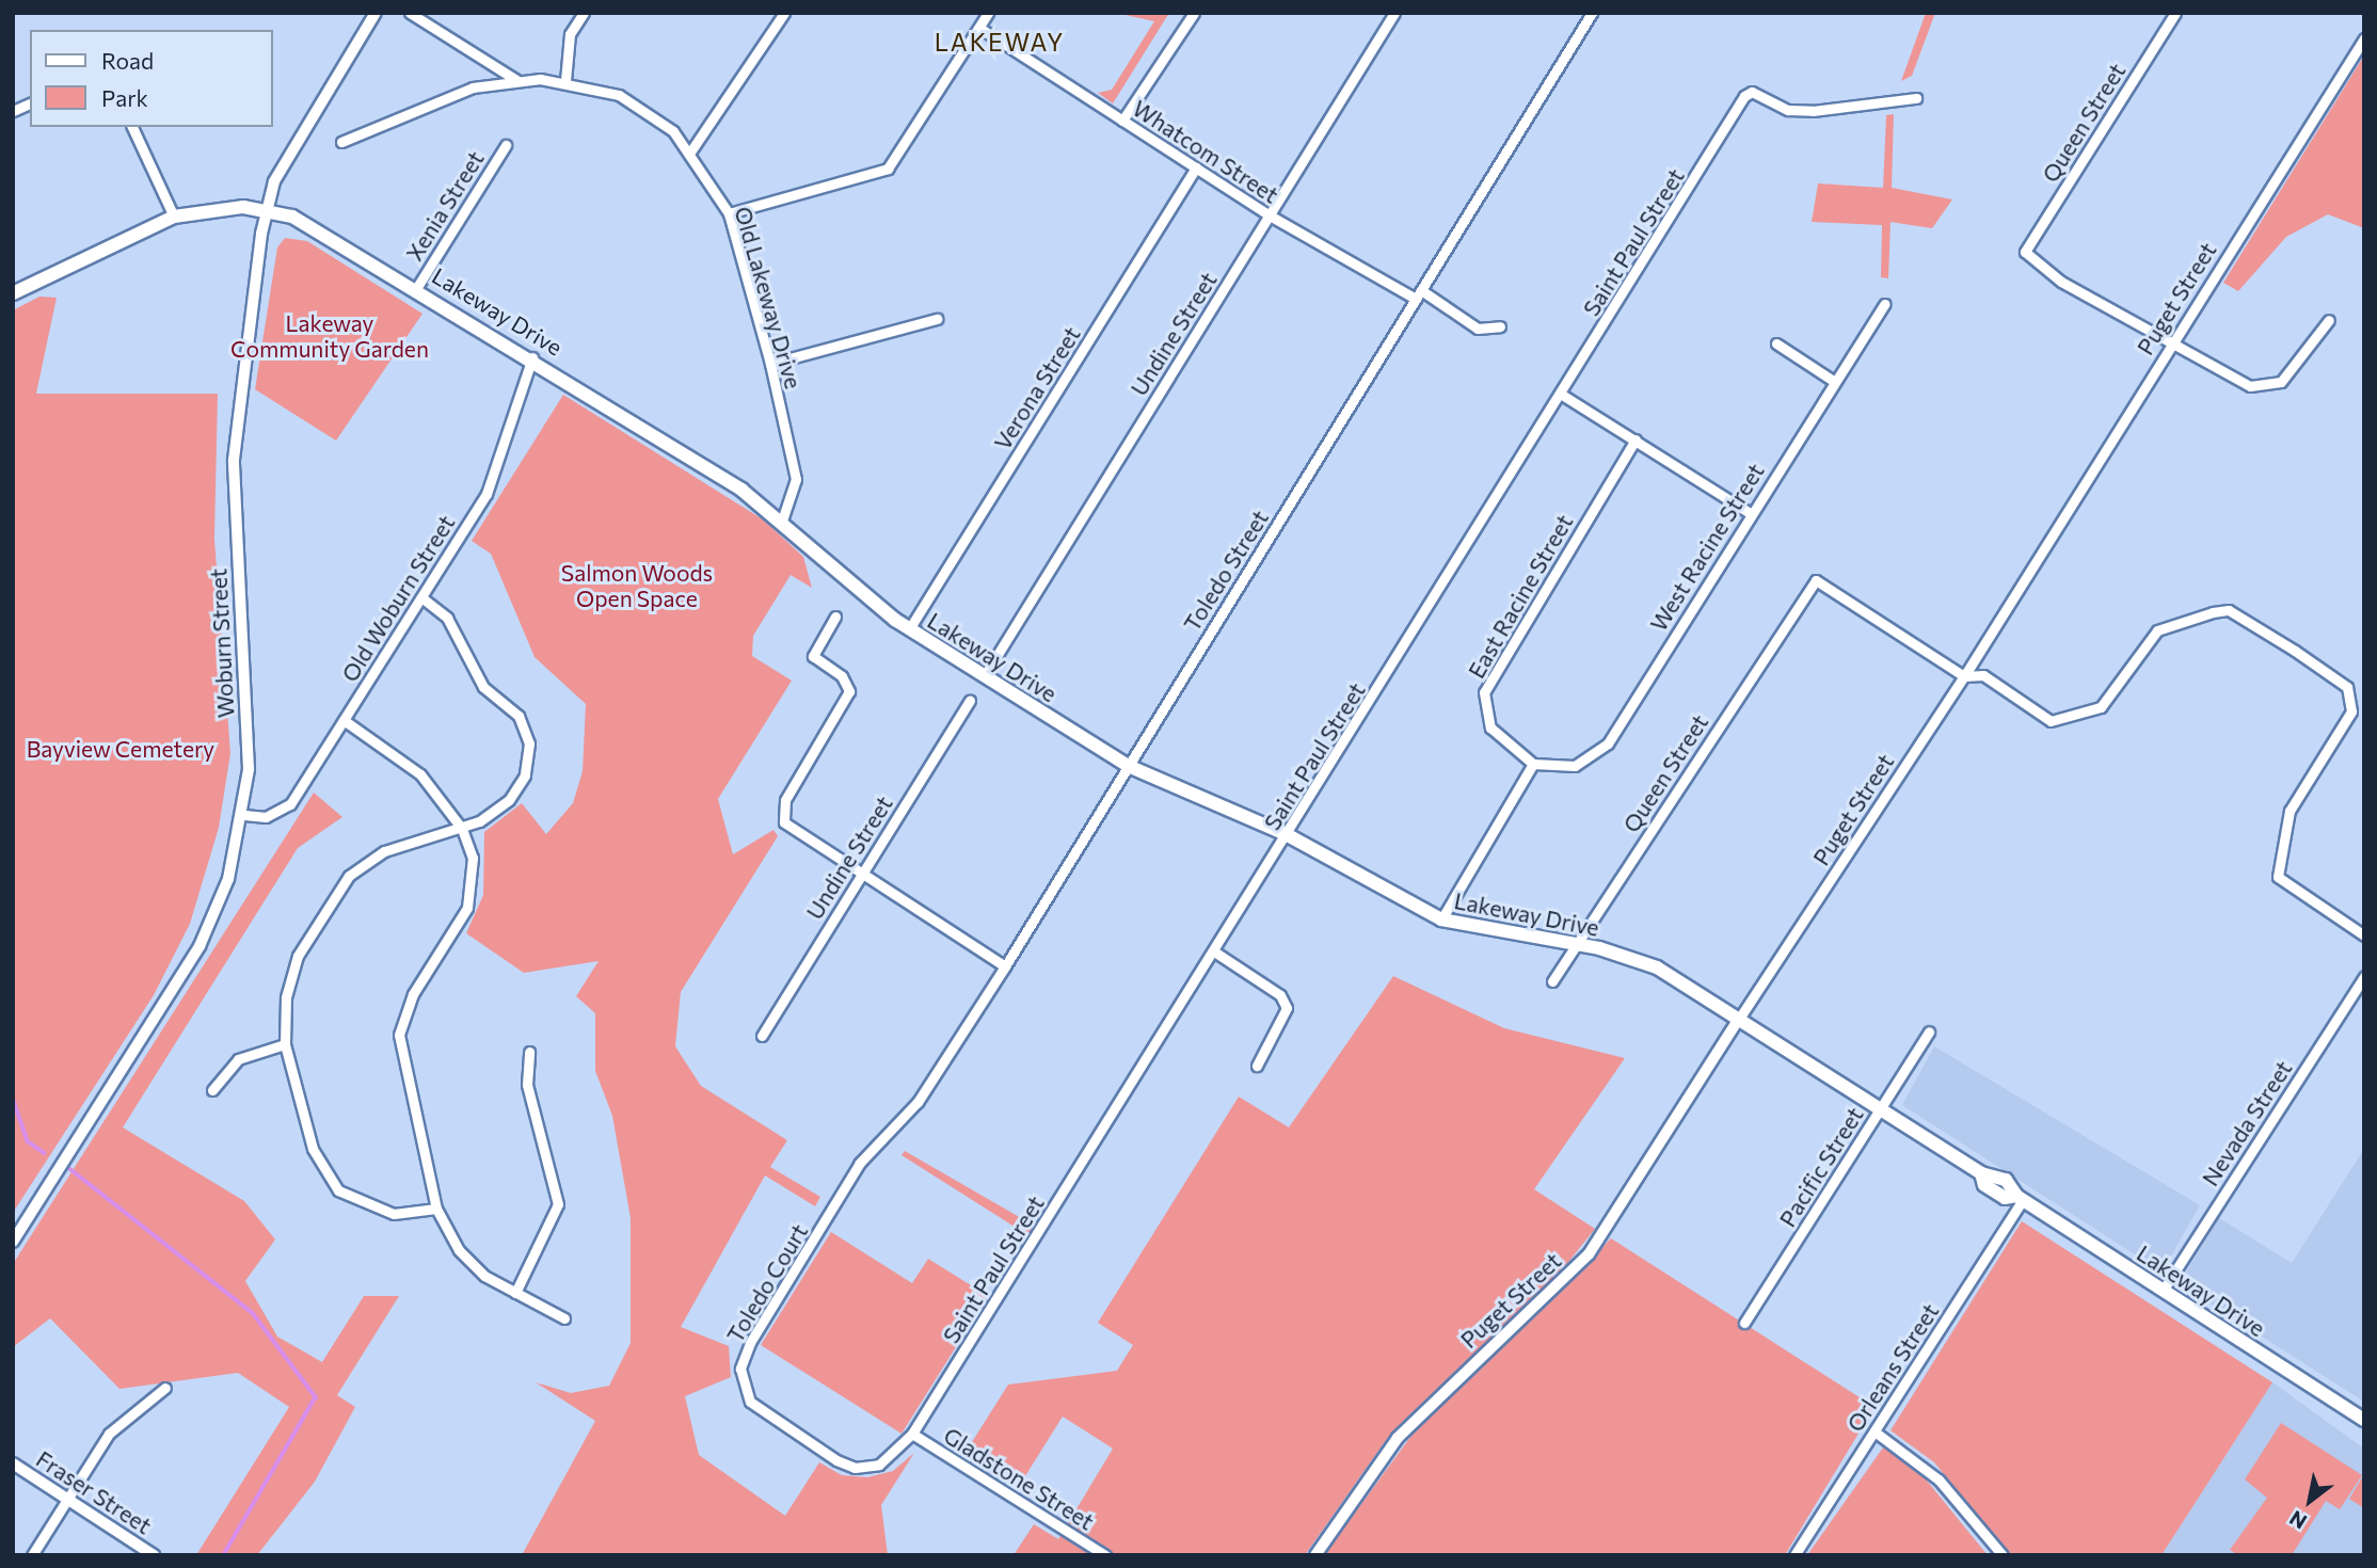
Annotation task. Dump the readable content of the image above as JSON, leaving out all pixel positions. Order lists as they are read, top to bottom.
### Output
{
  "streets": {
    "main road": ["Lakeway Drive"],
    "street": [
      "Queen Street",
      "Whatcom Street",
      "Xenia Street",
      "Saint Paul Street",
      "Old Lakeway Drive",
      "Puget Street",
      "Undine Street",
      "Verona Street",
      "West Racine Street",
      "Toledo Street",
      "East Racine Street",
      "Old Woburn Street",
      "Woburn Street",
      "Nevada Street",
      "Pacific Street",
      "Toledo Court",
      "Orleans Street",
      "Gladstone Street",
      "Fraser Street"
    ]
  },
  "crossings": [
    ["Queen Street", "Puget Street"],
    ["Queen Street", "Lakeway Drive"],
    ["Whatcom Street", "Undine Street"],
    ["Whatcom Street", "Verona Street"],
    ["Whatcom Street", "Toledo Street"],
    ["Xenia Street", "Lakeway Drive"],
    ["Saint Paul Street", "Lakeway Drive"],
    ["Saint Paul Street", "Toledo Court"],
    ["Saint Paul Street", "Gladstone Street"],
    ["Old Lakeway Drive", "Lakeway Drive"],
    ["Puget Street", "Lakeway Drive"],
    ["Lakeway Drive", "Undine Street"],
    ["Lakeway Drive", "Verona Street"],
    ["Lakeway Drive", "Toledo Street"],
    ["Lakeway Drive", "Old Woburn Street"],
    ["Lakeway Drive", "Woburn Street"],
    ["Lakeway Drive", "Nevada Street"],
    ["Lakeway Drive", "Pacific Street"],
    ["Lakeway Drive", "Orleans Street"],
    ["West Racine Street", "East Racine Street"],
    ["Toledo Street", "Toledo Court"],
    ["Old Woburn Street", "Woburn Street"],
    ["Toledo Court", "Gladstone Street"]
  ],
  "districts": ["LAKEWAY"],
  "parks": ["Lakeway Community Garden", "Salmon Woods Open Space", "Bayview Cemetery"],
  "legend": ["Road", "Park"],
  "north": "bottom left"
}
